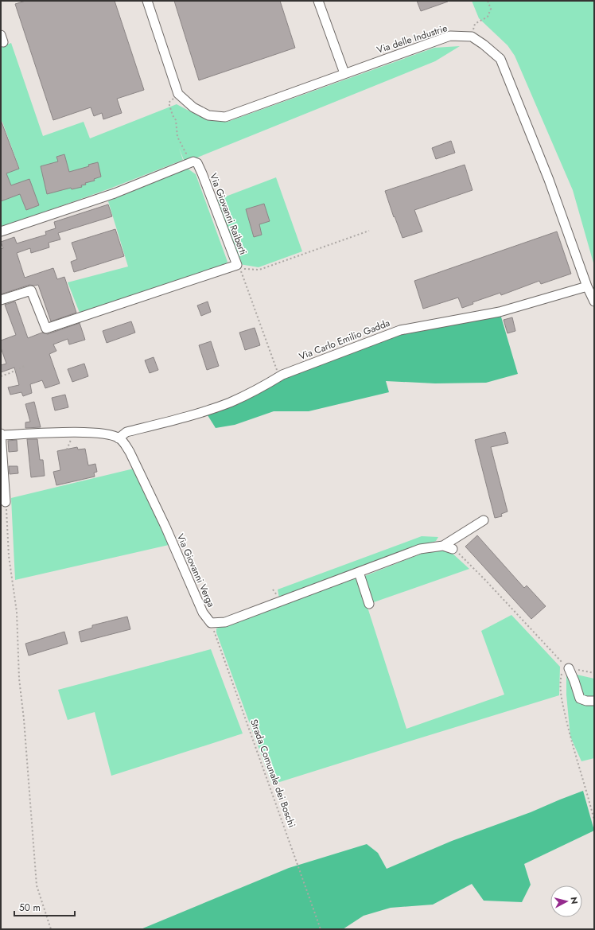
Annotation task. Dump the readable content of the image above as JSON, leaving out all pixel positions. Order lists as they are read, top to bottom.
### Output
{
  "streets": {
    "street": [
      "Via delle Industrie",
      "Via Giovanni Raiberti",
      "Via Carlo Emilio Gadda",
      "Via Giovanni Verga"
    ],
    "path": ["Strada Comunale dei Boschi"]
  },
  "crossings": [
    ["Via Carlo Emilio Gadda", "Via Giovanni Verga"],
    ["Via Giovanni Verga", "Strada Comunale dei Boschi"]
  ],
  "scale_bar": "50 m",
  "north": "right"
}
